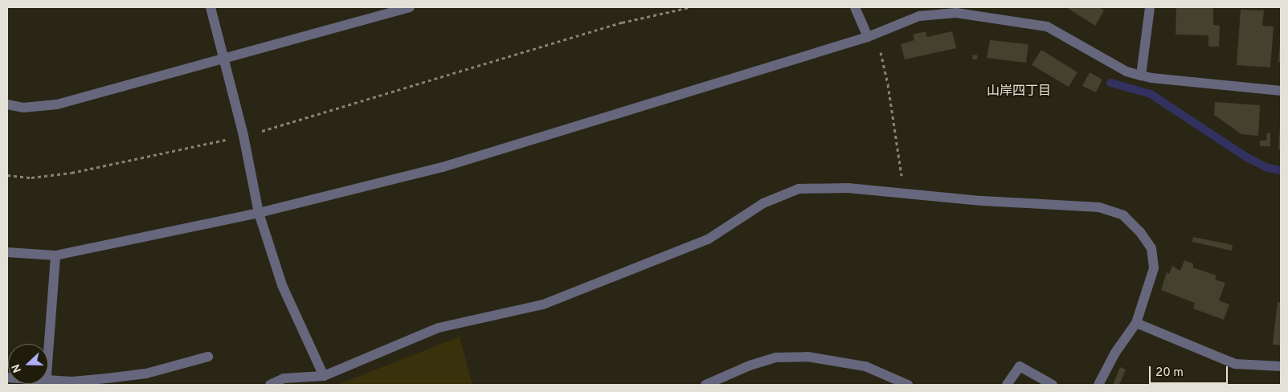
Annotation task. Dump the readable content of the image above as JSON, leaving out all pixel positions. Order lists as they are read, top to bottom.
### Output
{
  "districts": ["山岸四丁目"],
  "scale_bar": "20 m",
  "north": "left"
}
